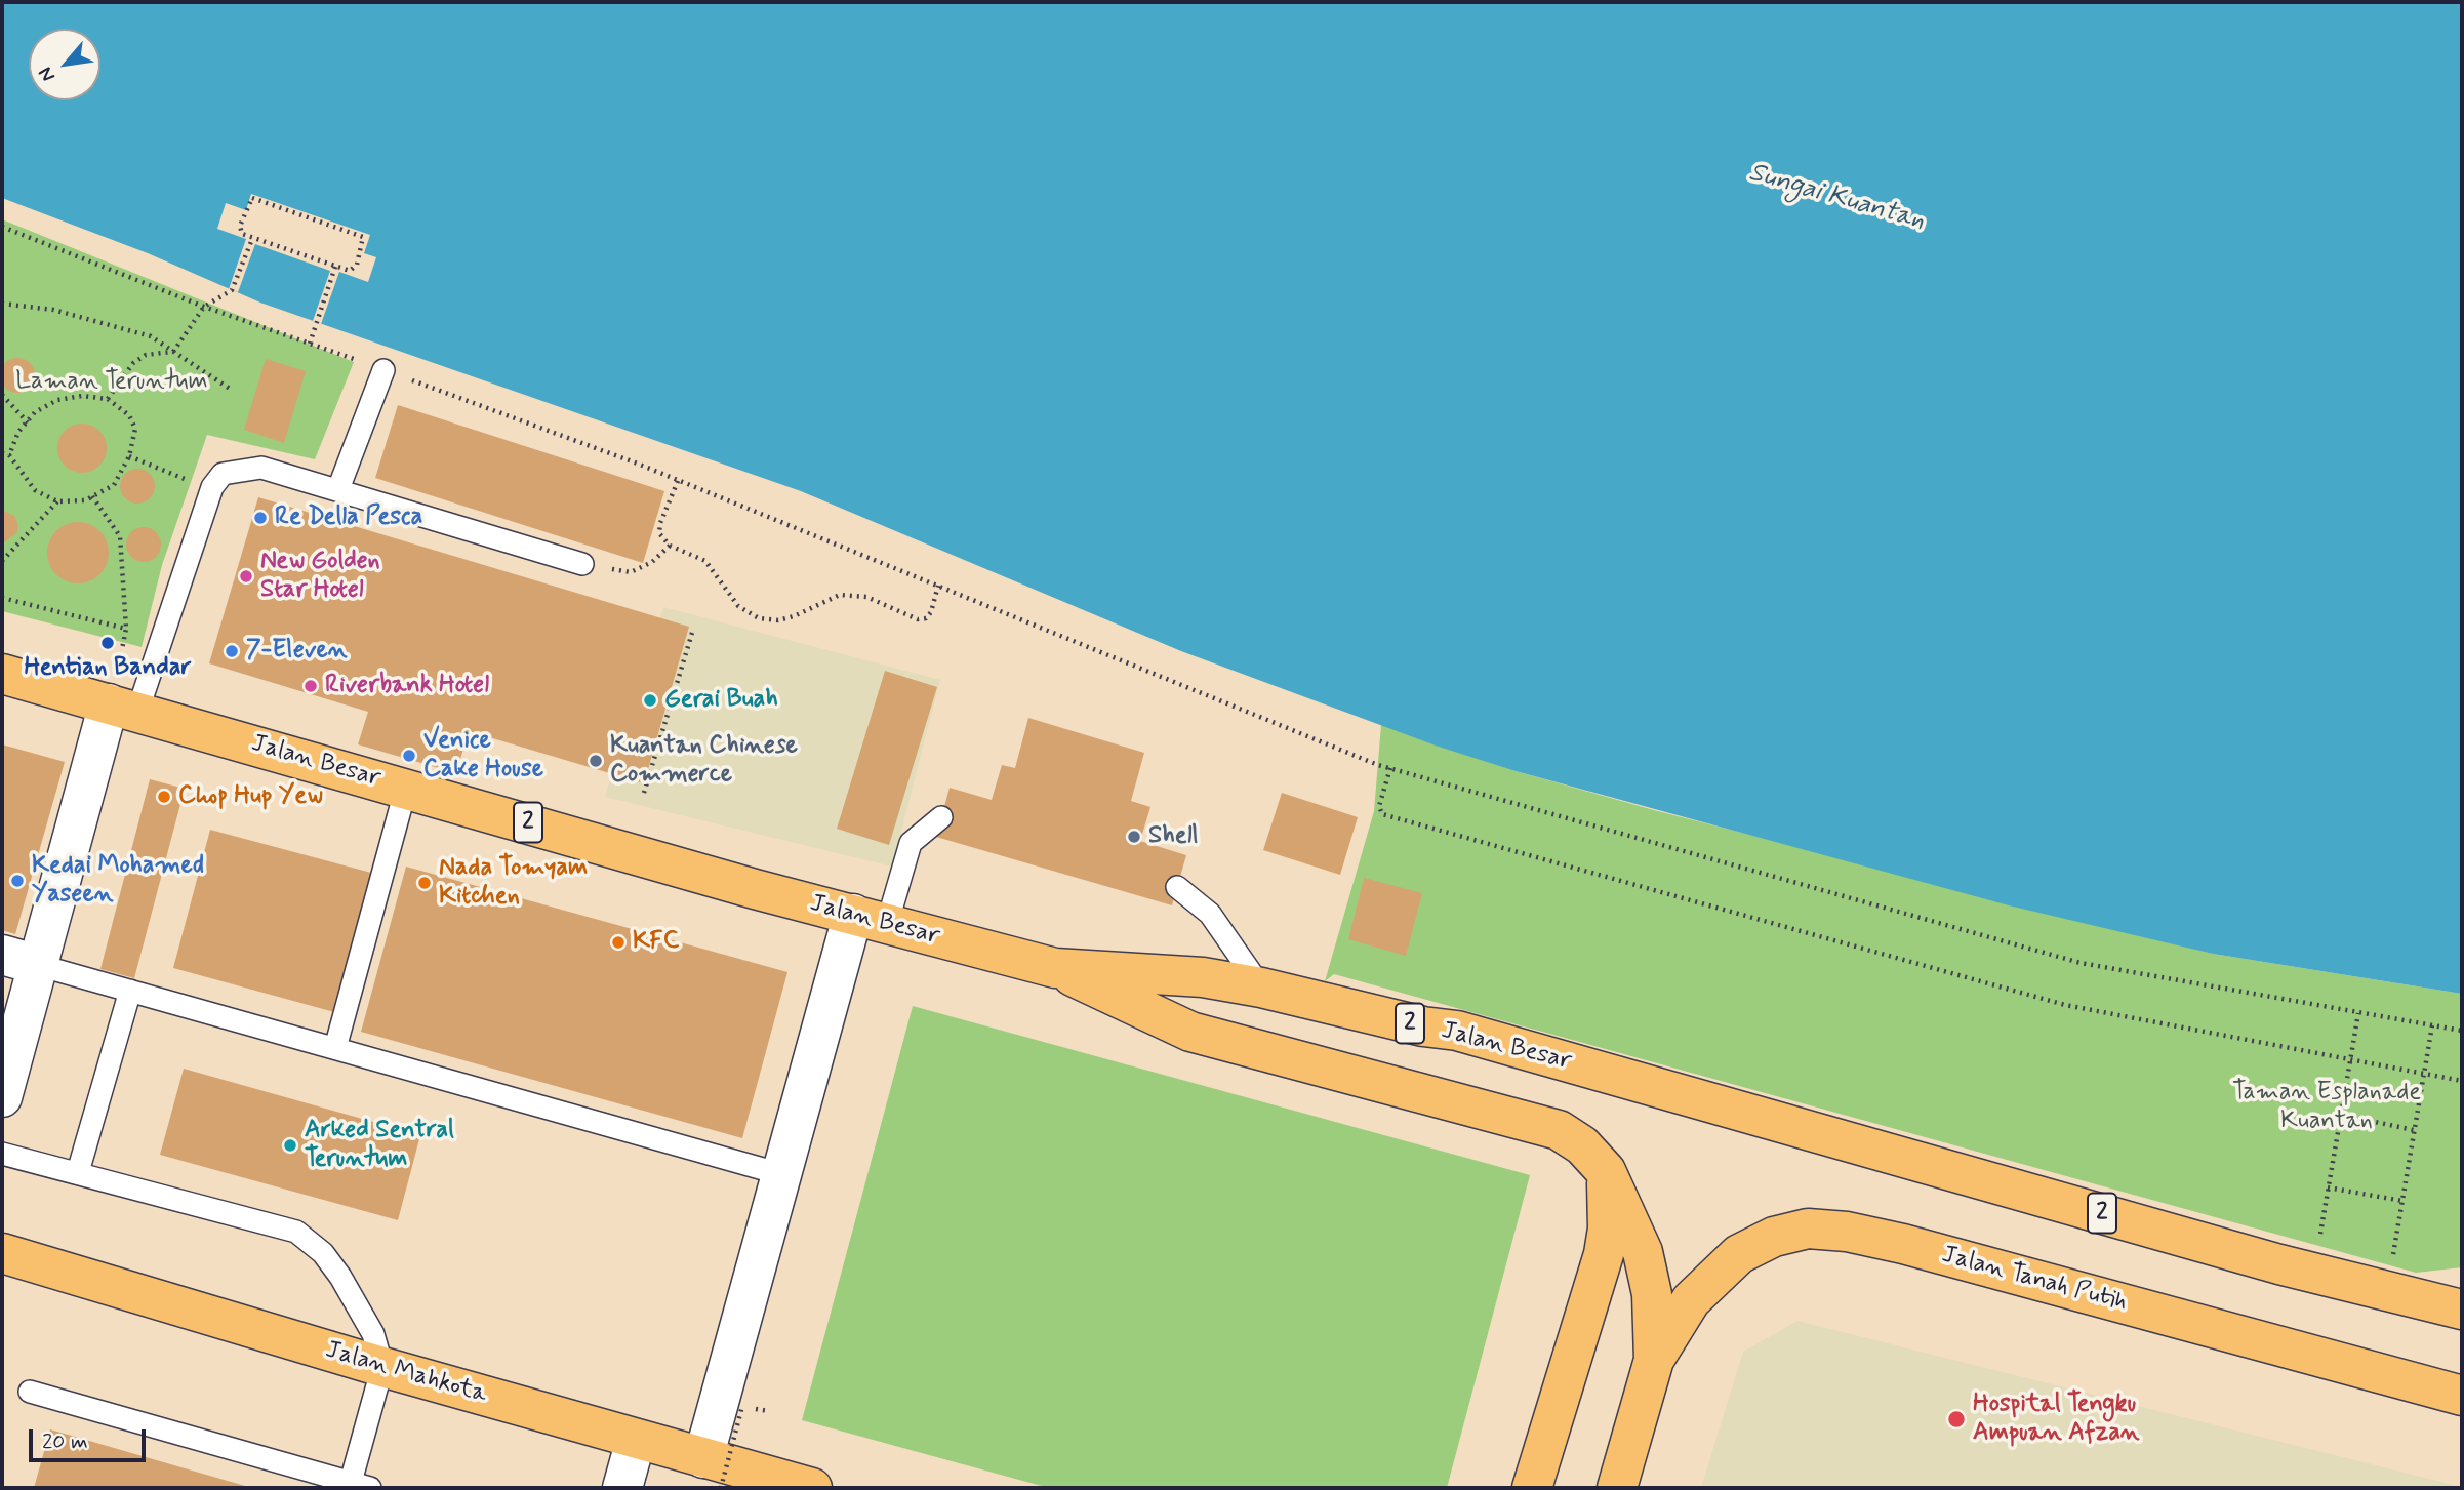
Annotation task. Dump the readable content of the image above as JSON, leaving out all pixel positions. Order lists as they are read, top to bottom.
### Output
{
  "streets": {
    "highway": [
      "Jalan Besar",
      "2",
      "Jalan Tanah Putih",
      "Jalan Mahkota"
    ]
  },
  "crossings": [
    ["Jalan Besar", "2"]
  ],
  "water": ["Sungai Kuantan"],
  "parks": ["Laman Teruntum", "Taman Esplanade Kuantan"],
  "places": [
    "Re Della Pesca",
    "New Golden Star Hotel",
    "Hentian Bandar",
    "7-Eleven",
    "Riverbank Hotel",
    "Gerai Buah",
    "Venice Cake House",
    "Kuantan Chinese Commerce",
    "Chop Hup Yew",
    "Shell",
    "Kedai Mohamed Yaseen",
    "Nada Tomyam Kitchen",
    "KFC",
    "Arked Sentral Teruntum",
    "Hospital Tengku Ampuan Afzan"
  ],
  "scale_bar": "20 m",
  "north": "bottom left"
}
